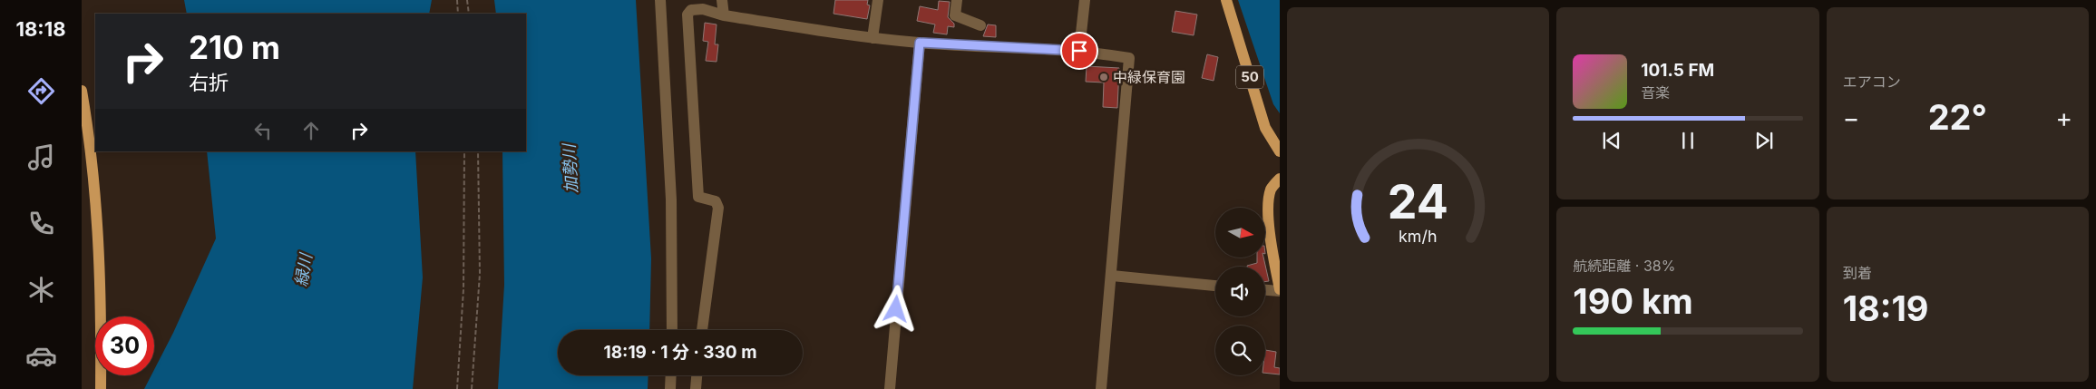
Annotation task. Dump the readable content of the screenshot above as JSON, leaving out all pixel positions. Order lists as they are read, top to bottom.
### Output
{
  "streets": {
    "main road": ["50"]
  },
  "water": ["加勢川", "緑川"],
  "places": ["中緑保育園"],
  "north": "right",
  "page": {
    "tabs": "18:18",
    "tile": [
      "エアコン",
      ["航続距離 · 38%", "190 km"],
      ["到着", "18:19"]
    ],
    "turn": ["210 m", "右折"],
    "song": ["101.5 FM", "音楽"],
    "heat": ["−", "22°", "+"],
    "limit": "30",
    "trip": "18:19 · 1 分 · 330 m",
    "gauge": ["24", "km/h"]
  }
}
